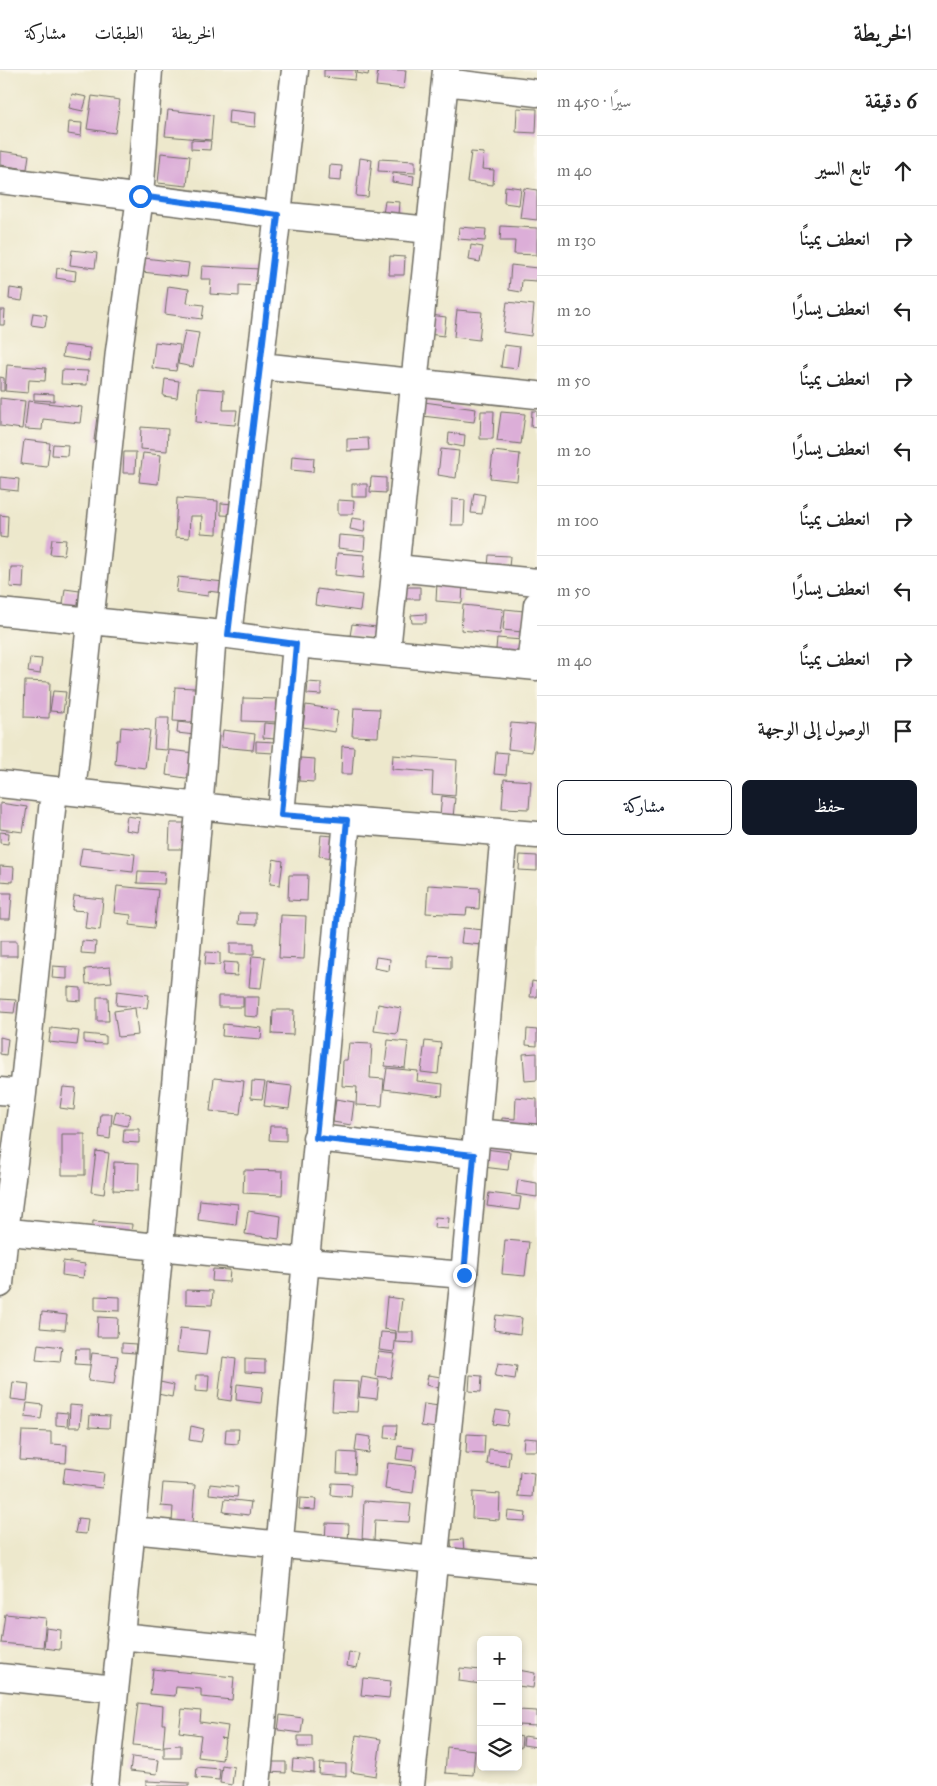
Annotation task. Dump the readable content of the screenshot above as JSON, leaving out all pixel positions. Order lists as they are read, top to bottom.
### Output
{
  "page": {
    "header": "الخريطة",
    "nav": ["الخريطة", "الطبقات", "مشاركة"],
    "heading": ["6 دقيقة", "سيرًا · 450 m"],
    "list": [
      ["تابع السير", "40 m"],
      ["انعطف يمينًا", "130 m"],
      ["انعطف يسارًا", "20 m"],
      ["انعطف يمينًا", "50 m"],
      ["انعطف يسارًا", "20 m"],
      ["انعطف يمينًا", "100 m"],
      ["انعطف يسارًا", "50 m"],
      ["انعطف يمينًا", "40 m"],
      "الوصول إلى الوجهة"
    ],
    "buttons": ["حفظ", "مشاركة"],
    "map_buttons": ["+", "−"]
  }
}
